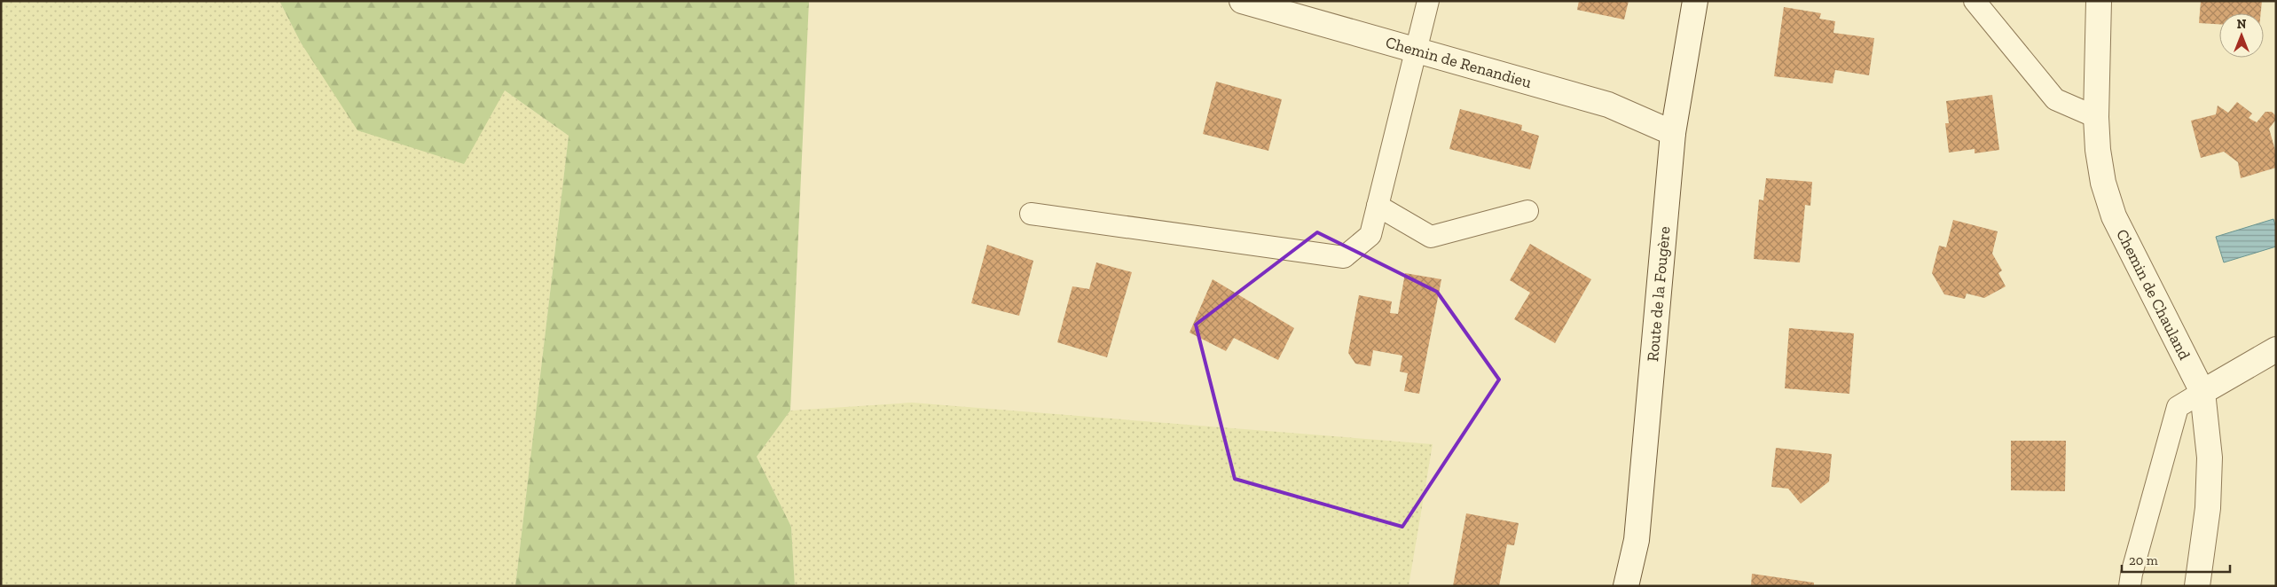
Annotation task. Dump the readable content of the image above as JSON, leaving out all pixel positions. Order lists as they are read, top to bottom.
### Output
{
  "streets": {
    "street": ["Chemin de Renandieu", "Route de la Fougère", "Chemin de Chauland"]
  },
  "crossings": [
    ["Chemin de Renandieu", "Route de la Fougère"]
  ],
  "scale_bar": "20 m",
  "north": "top"
}
